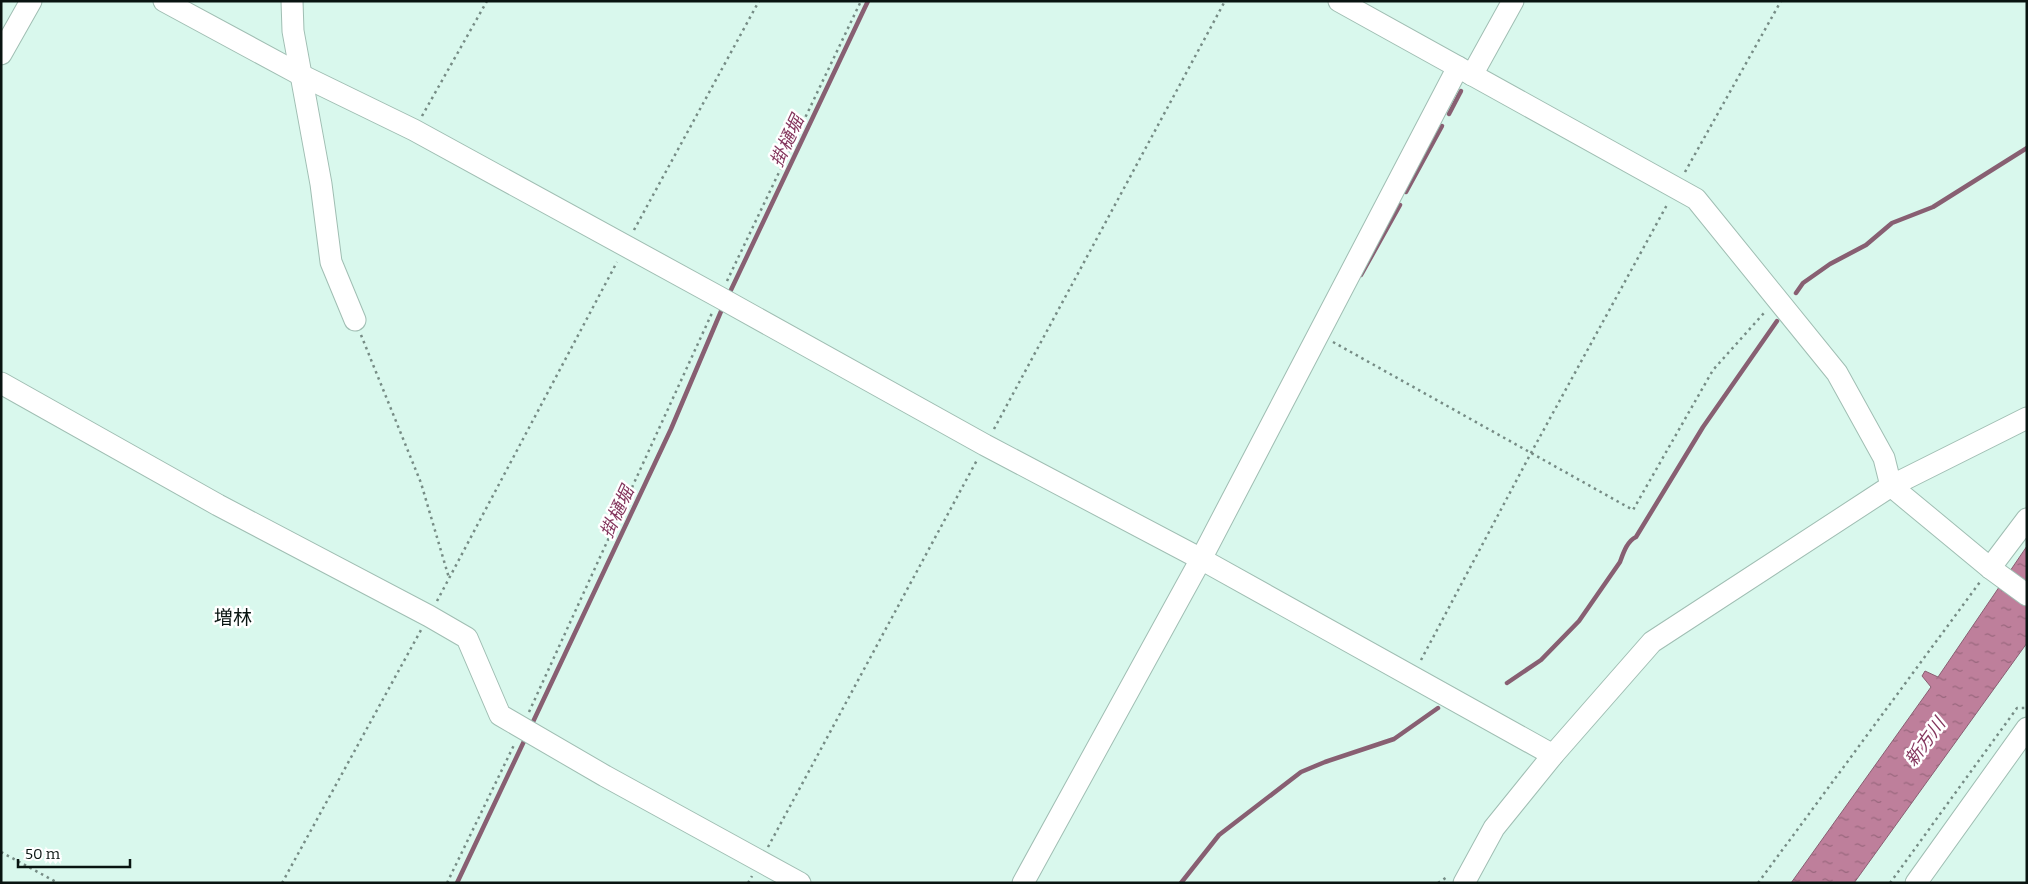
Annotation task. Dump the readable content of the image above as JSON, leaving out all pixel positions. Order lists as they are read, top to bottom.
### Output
{
  "districts": ["増林"],
  "water": ["掛樋堀", "新方川"],
  "scale_bar": "50 m"
}
